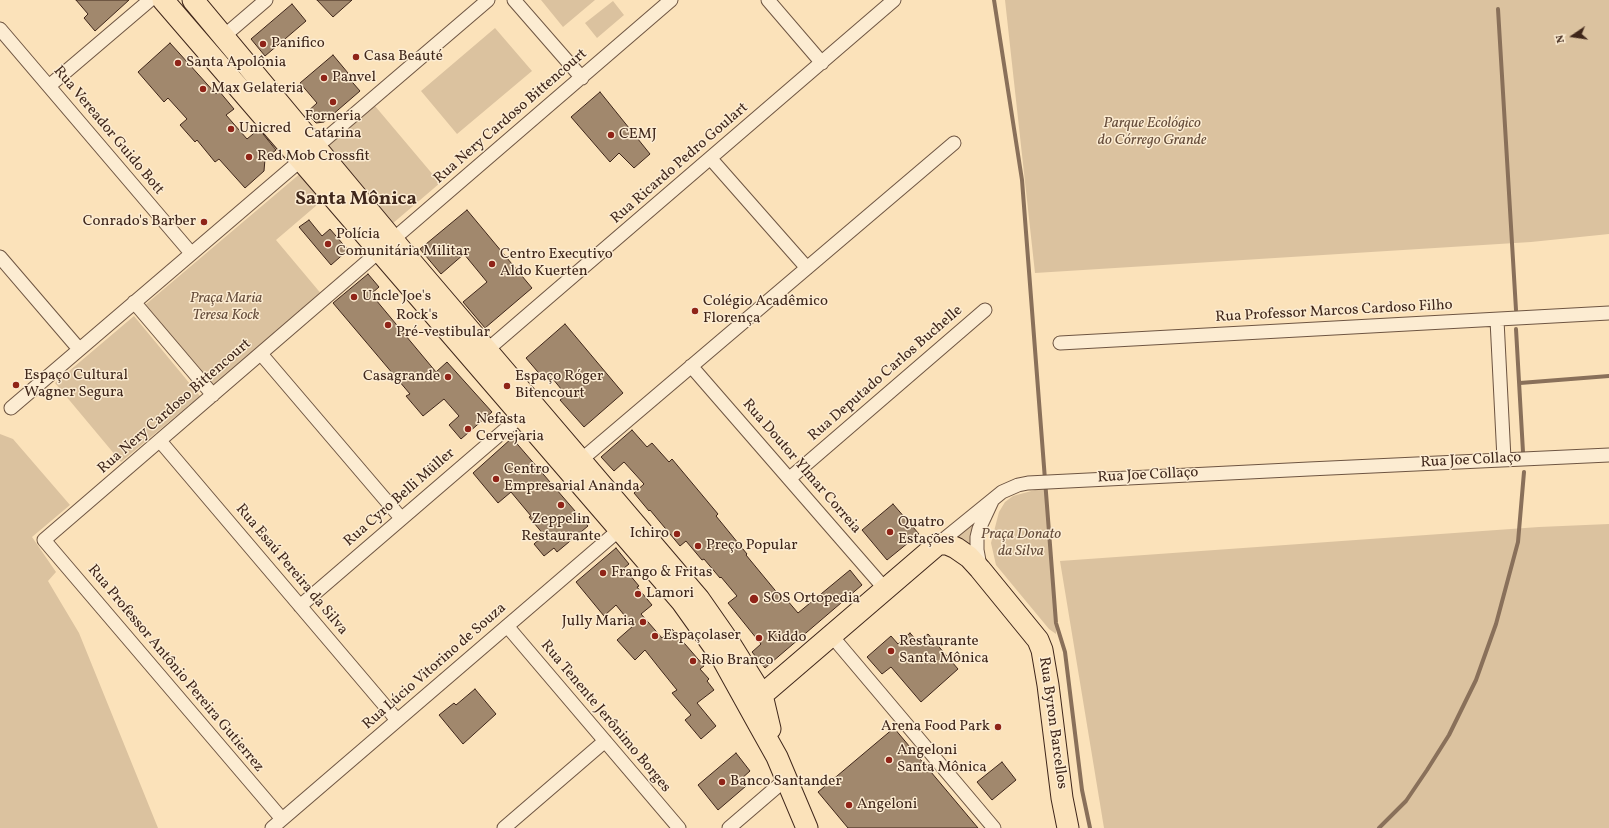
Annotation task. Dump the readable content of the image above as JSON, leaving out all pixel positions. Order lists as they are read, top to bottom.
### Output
{
  "streets": {
    "main road": ["Rua Joe Collaço", "Rua Byron Barcellos"],
    "street": [
      "Rua Nery Cardoso Bittencourt",
      "Rua Vereador Guido Bott",
      "Rua Ricardo Pedro Goulart",
      "Rua Professor Marcos Cardoso Filho",
      "Rua Deputado Carlos Buchelle",
      "Rua Doutor Ylmar Correia",
      "Rua Cyro Belli Müller",
      "Rua Esaú Pereira da Silva",
      "Rua Lúcio Vitorino de Souza",
      "Rua Professor Antônio Pereira Gutierrez",
      "Rua Tenente Jerônimo Borges"
    ]
  },
  "crossings": [
    ["Rua Nery Cardoso Bittencourt", "Rua Esaú Pereira da Silva"],
    ["Rua Nery Cardoso Bittencourt", "Rua Professor Antônio Pereira Gutierrez"],
    ["Rua Deputado Carlos Buchelle", "Rua Doutor Ylmar Correia"],
    ["Rua Joe Collaço", "Rua Doutor Ylmar Correia"],
    ["Rua Joe Collaço", "Rua Byron Barcellos"],
    ["Rua Cyro Belli Müller", "Rua Esaú Pereira da Silva"],
    ["Rua Esaú Pereira da Silva", "Rua Lúcio Vitorino de Souza"],
    ["Rua Lúcio Vitorino de Souza", "Rua Professor Antônio Pereira Gutierrez"],
    ["Rua Lúcio Vitorino de Souza", "Rua Tenente Jerônimo Borges"]
  ],
  "districts": ["Santa Mônica"],
  "parks": ["Parque Ecológico do Córrego Grande", "Praça Maria Teresa Kock", "Praça Donato da Silva"],
  "places": [
    "Panifico",
    "Casa Beauté",
    "Santa Apolônia",
    "Panvel",
    "Max Gelateria",
    "Forneria Catarina",
    "Unicred",
    "CEMJ",
    "Red Mob Crossfit",
    "Conrado's Barber",
    "Polícia Comunitária Militar",
    "Centro Executivo Aldo Kuerten",
    "Uncle Joe's",
    "Colégio Acadêmico Florença",
    "Rock's Pré-vestibular",
    "Casagrande",
    "Espaço Cultural Wagner Segura",
    "Espaço Róger Bitencourt",
    "Nefasta Cervejaria",
    "Centro Empresarial Ananda",
    "Zeppelin Restaurante",
    "Quatro Estações",
    "Ichiro",
    "Preço Popular",
    "Frango & Fritas",
    "Lamori",
    "SOS Ortopedia",
    "Jully Maria",
    "Espaçolaser",
    "Kiddo",
    "Restaurante Santa Mônica",
    "Rio Branco",
    "Arena Food Park",
    "Angeloni Santa Mônica",
    "Banco Santander",
    "Angeloni"
  ],
  "north": "left"
}
